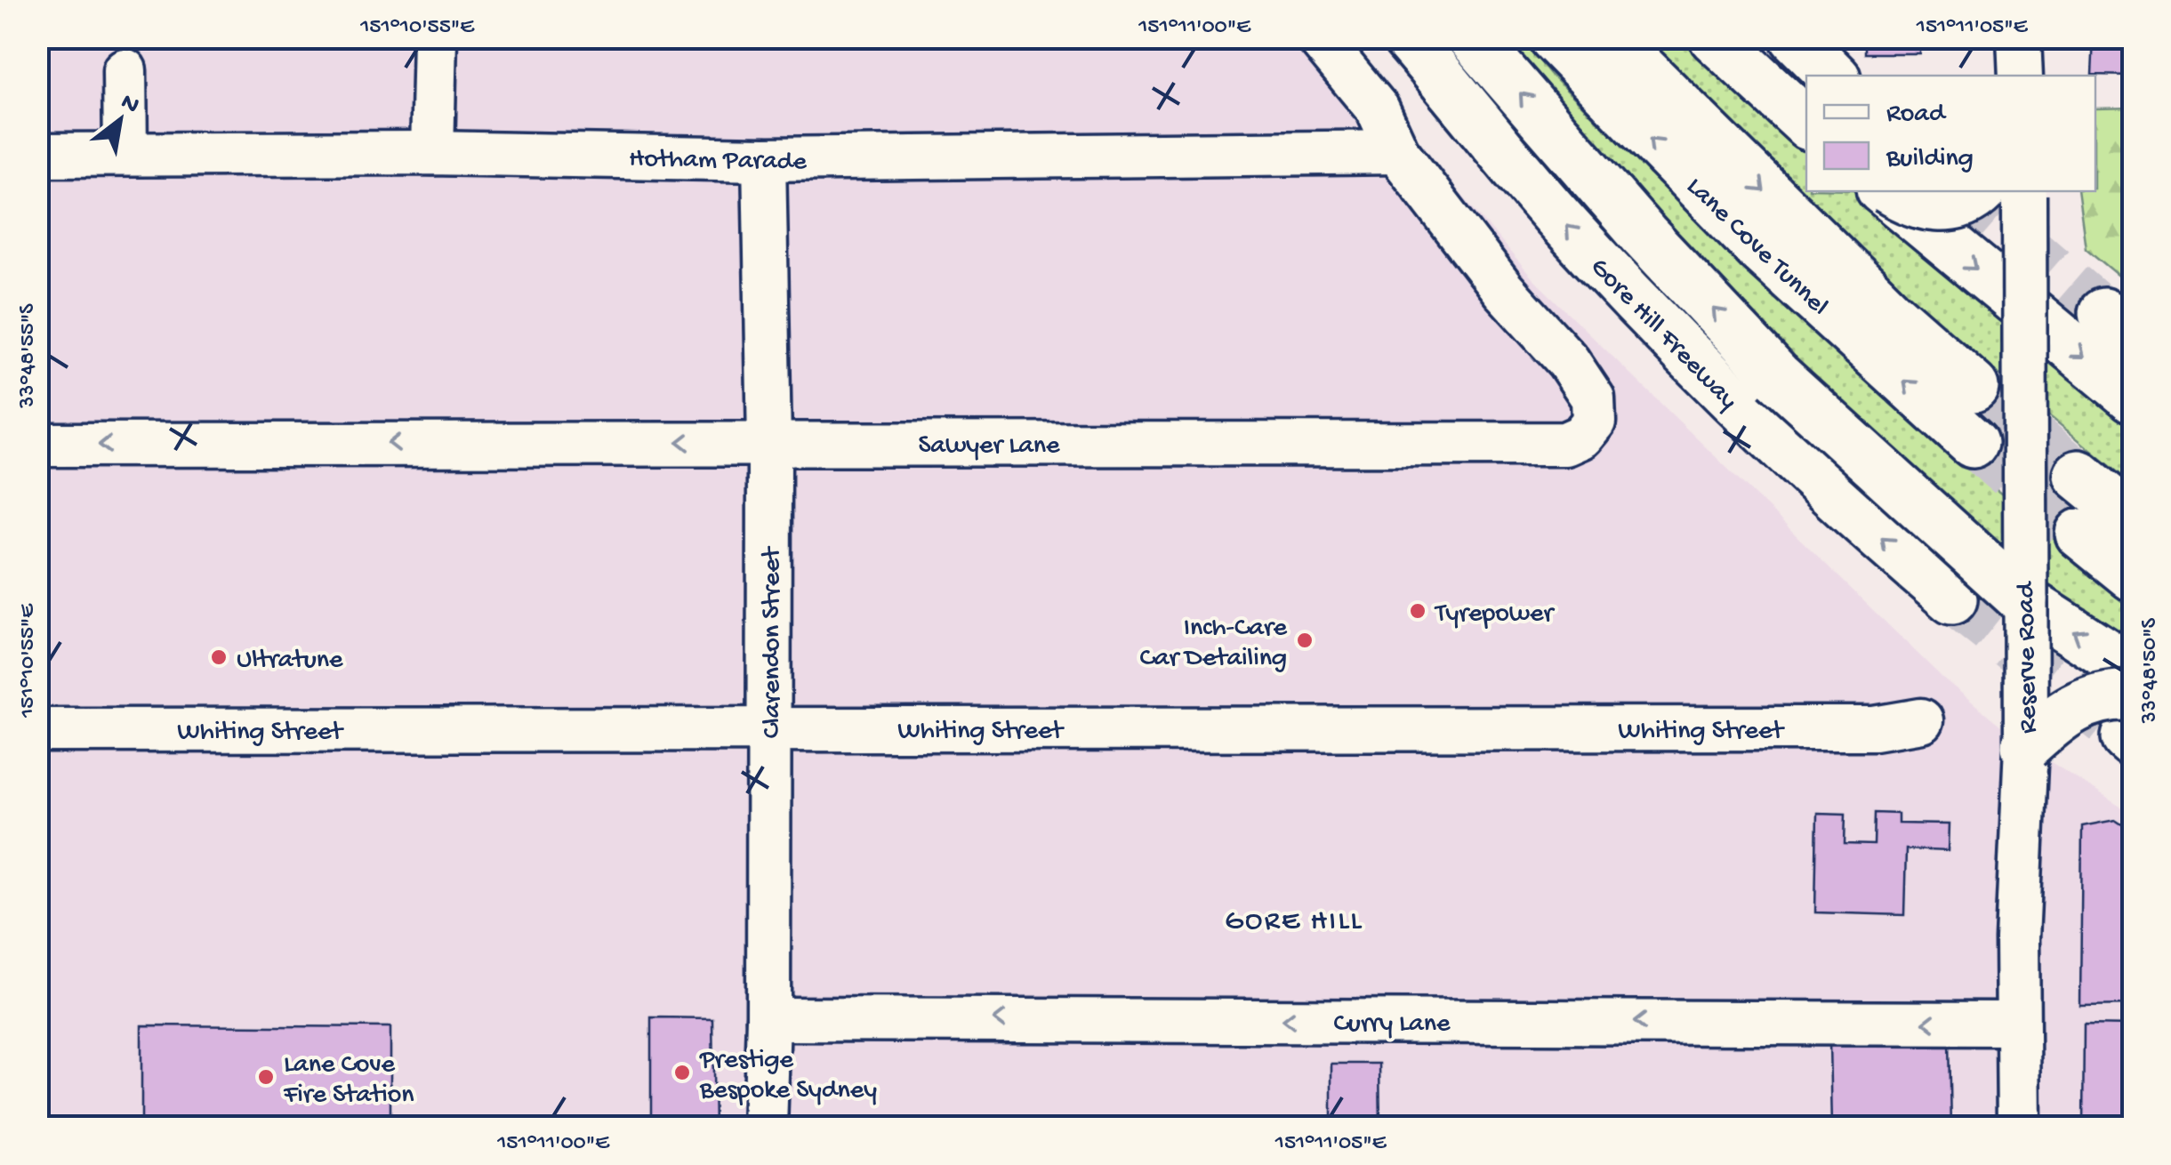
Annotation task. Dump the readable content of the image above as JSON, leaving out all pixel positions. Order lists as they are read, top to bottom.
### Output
{
  "streets": {
    "highway": ["Lane Cove Tunnel", "Gore Hill Freeway"],
    "street": [
      "Hotham Parade",
      "Sawyer Lane",
      "Clarendon Street",
      "Reserve Road",
      "Whiting Street",
      "Curry Lane"
    ]
  },
  "crossings": [
    ["Hotham Parade", "Sawyer Lane"],
    ["Hotham Parade", "Clarendon Street"],
    ["Sawyer Lane", "Clarendon Street"],
    ["Clarendon Street", "Whiting Street"],
    ["Clarendon Street", "Curry Lane"],
    ["Reserve Road", "Curry Lane"]
  ],
  "one_way": ["Sawyer Lane", "Curry Lane"],
  "districts": ["GORE HILL"],
  "places": [
    "Tyrepower",
    "Inch-Care Car Detailing",
    "Ultratune",
    "Prestige Bespoke Sydney",
    "Lane Cove Fire Station"
  ],
  "legend": ["Road", "Building"],
  "north": "top right",
  "coordinates": [
    "151°10'55\"E",
    "151°11'00\"E",
    "151°11'05\"E",
    "33°48'55\"S",
    "33°48'50\"S"
  ]
}
